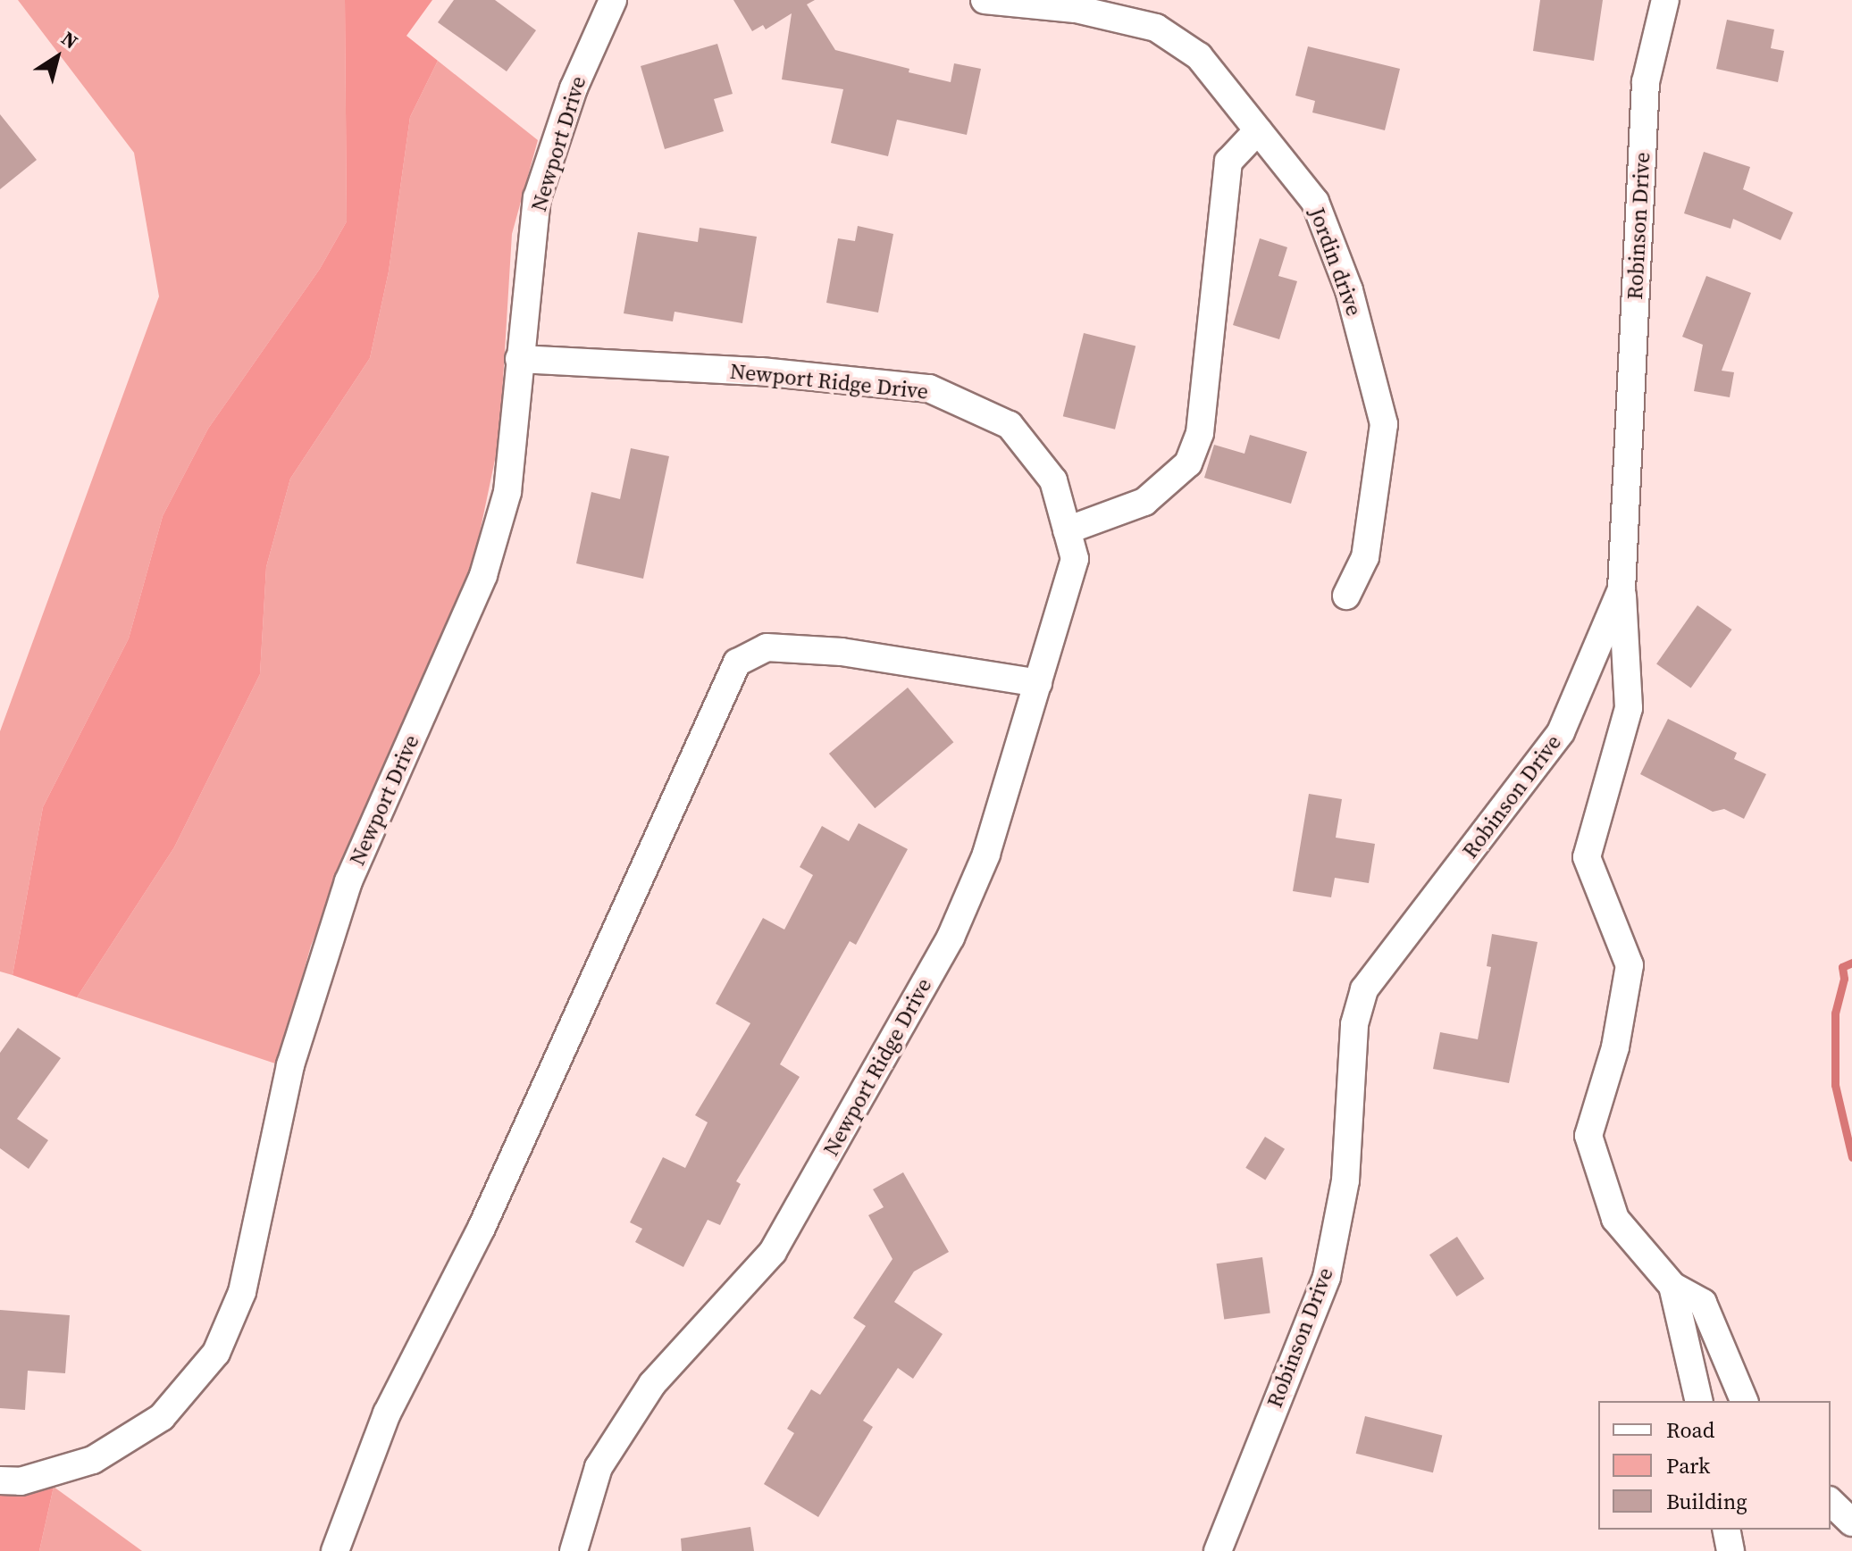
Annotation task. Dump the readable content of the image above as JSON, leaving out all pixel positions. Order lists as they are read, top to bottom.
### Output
{
  "streets": {
    "street": [
      "Newport Drive",
      "Robinson Drive",
      "Jordin drive",
      "Newport Ridge Drive"
    ]
  },
  "crossings": [
    ["Newport Drive", "Newport Ridge Drive"]
  ],
  "legend": ["Road", "Park", "Building"],
  "north": "top right"
}
